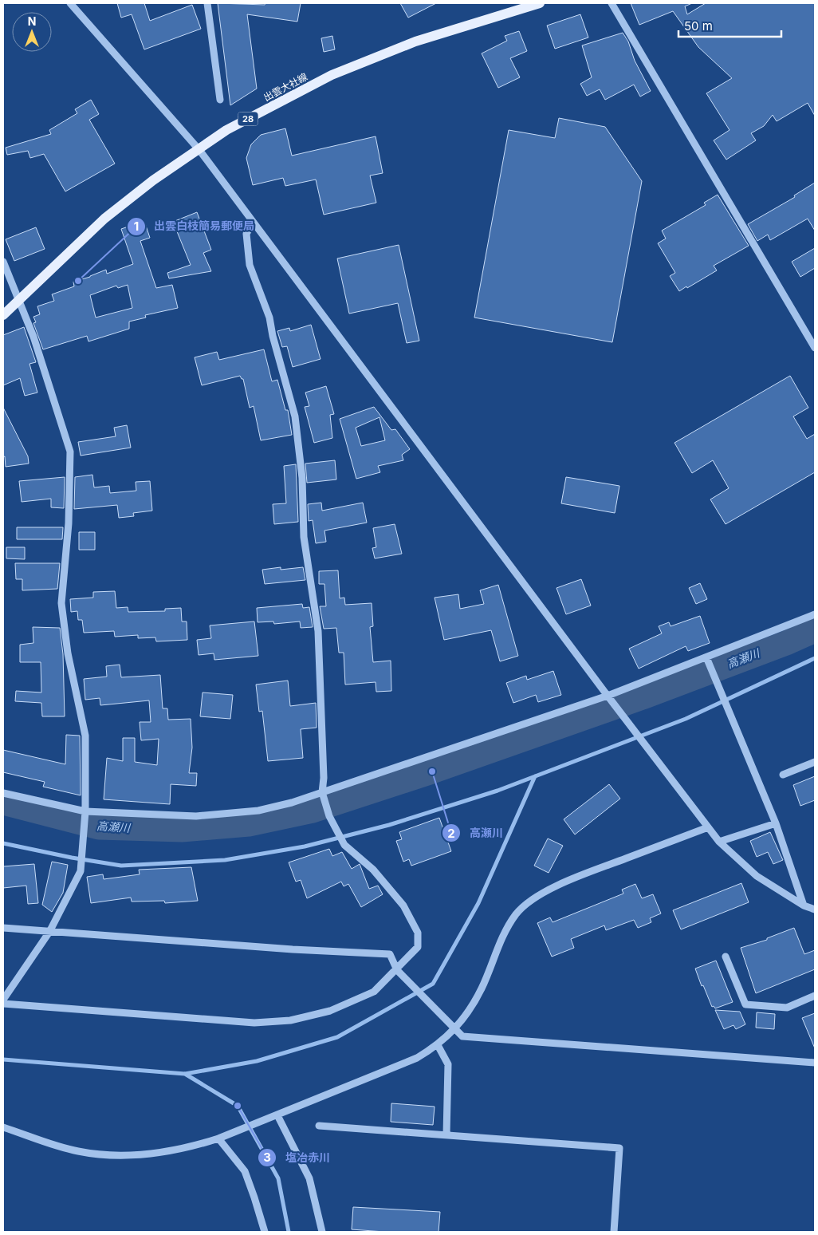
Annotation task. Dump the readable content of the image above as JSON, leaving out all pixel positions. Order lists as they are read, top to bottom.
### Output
{
  "streets": {
    "main road": ["出雲大社線", "28"]
  },
  "water": ["高瀬川"],
  "places": ["出雲白枝簡易郵便局", "高瀬川", "塩冶赤川"],
  "scale_bar": "50 m",
  "north": "top"
}
